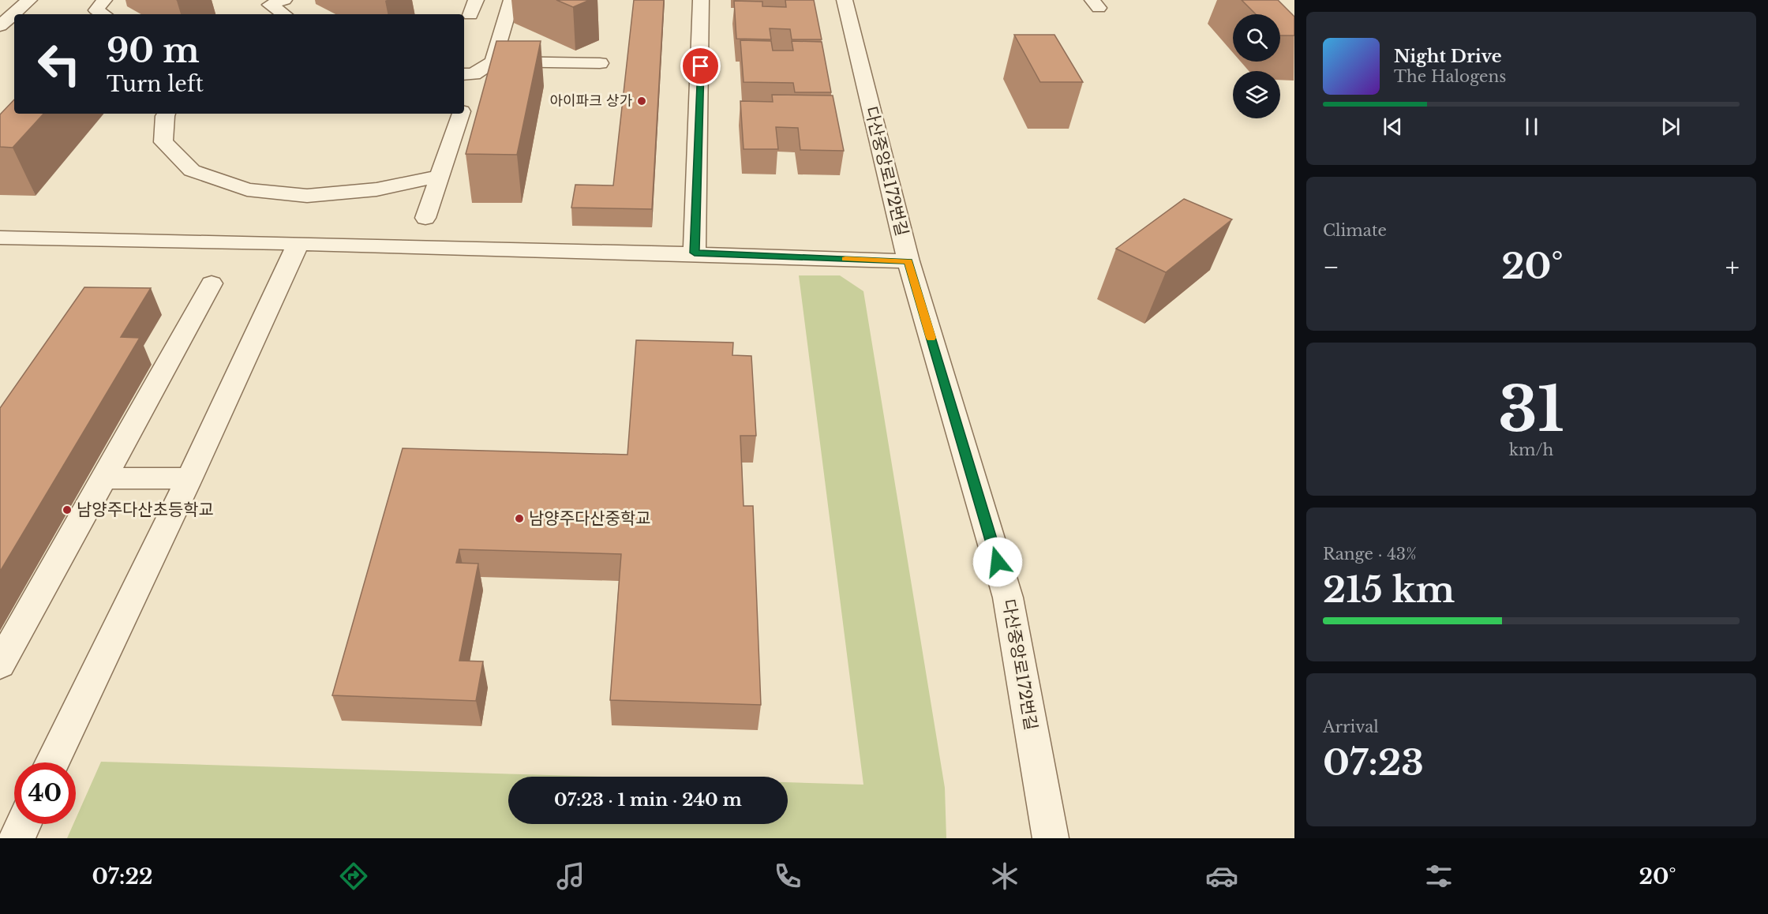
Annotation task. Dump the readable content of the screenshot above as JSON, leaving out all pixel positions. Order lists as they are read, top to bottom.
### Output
{
  "streets": {
    "street": ["다산중앙로172번길"]
  },
  "places": ["아이파크 상가", "남양주다산초등학교", "남양주다산중학교"],
  "page": {
    "turn": ["90 m", "Turn left"],
    "song": ["Night Drive", "The Halogens"],
    "tile": [
      "Climate",
      ["31", "km/h"],
      ["Range · 43%", "215 km"],
      ["Arrival", "07:23"]
    ],
    "heat": ["−", "20°", "+"],
    "limit": "40",
    "trip": "07:23 · 1 min · 240 m",
    "tabs": ["07:22", "20°"]
  }
}
